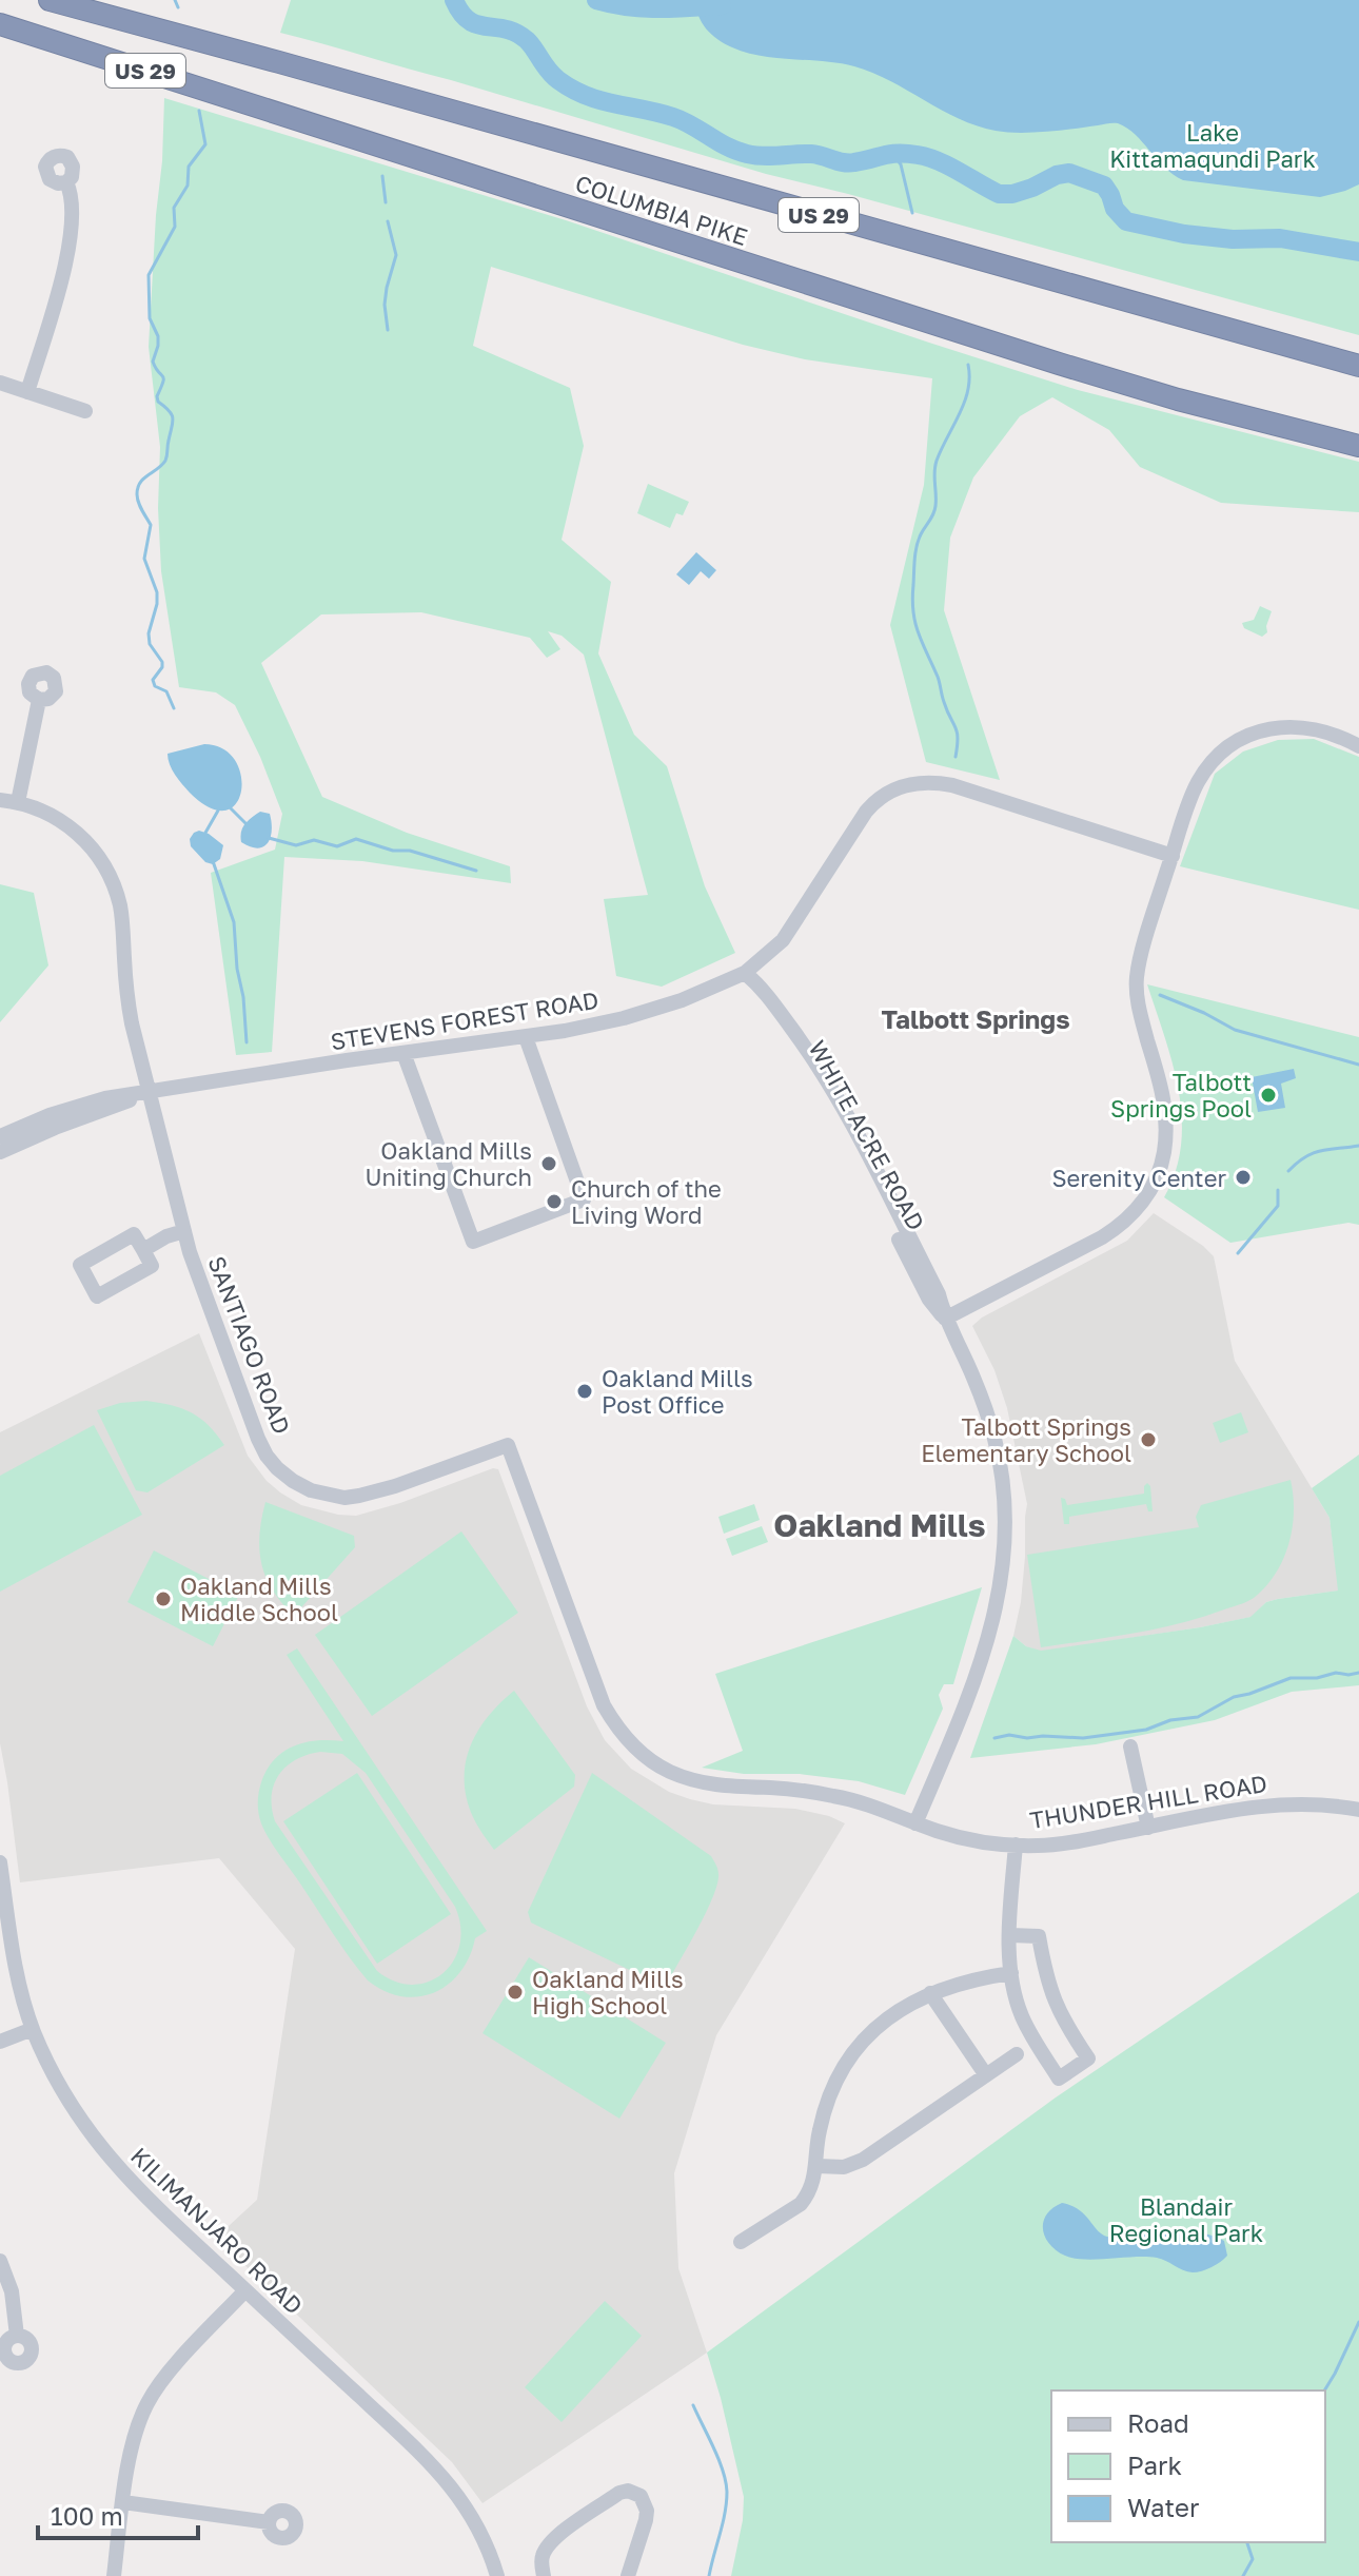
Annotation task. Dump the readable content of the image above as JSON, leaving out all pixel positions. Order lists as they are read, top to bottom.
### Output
{
  "streets": {
    "highway": ["US 29", "COLUMBIA PIKE"],
    "street": [
      "STEVENS FOREST ROAD",
      "WHITE ACRE ROAD",
      "SANTIAGO ROAD",
      "THUNDER HILL ROAD",
      "KILIMANJARO ROAD"
    ]
  },
  "crossings": [
    ["STEVENS FOREST ROAD", "WHITE ACRE ROAD"],
    ["STEVENS FOREST ROAD", "SANTIAGO ROAD"],
    ["WHITE ACRE ROAD", "THUNDER HILL ROAD"],
    ["SANTIAGO ROAD", "THUNDER HILL ROAD"]
  ],
  "districts": ["Talbott Springs", "Oakland Mills"],
  "parks": ["Lake Kittamaqundi Park", "Blandair Regional Park"],
  "places": [
    "Talbott Springs Pool",
    "Oakland Mills Uniting Church",
    "Serenity Center",
    "Church of the Living Word",
    "Oakland Mills Post Office",
    "Talbott Springs Elementary School",
    "Oakland Mills Middle School",
    "Oakland Mills High School"
  ],
  "legend": ["Road", "Park", "Water"],
  "scale_bar": "100 m"
}
